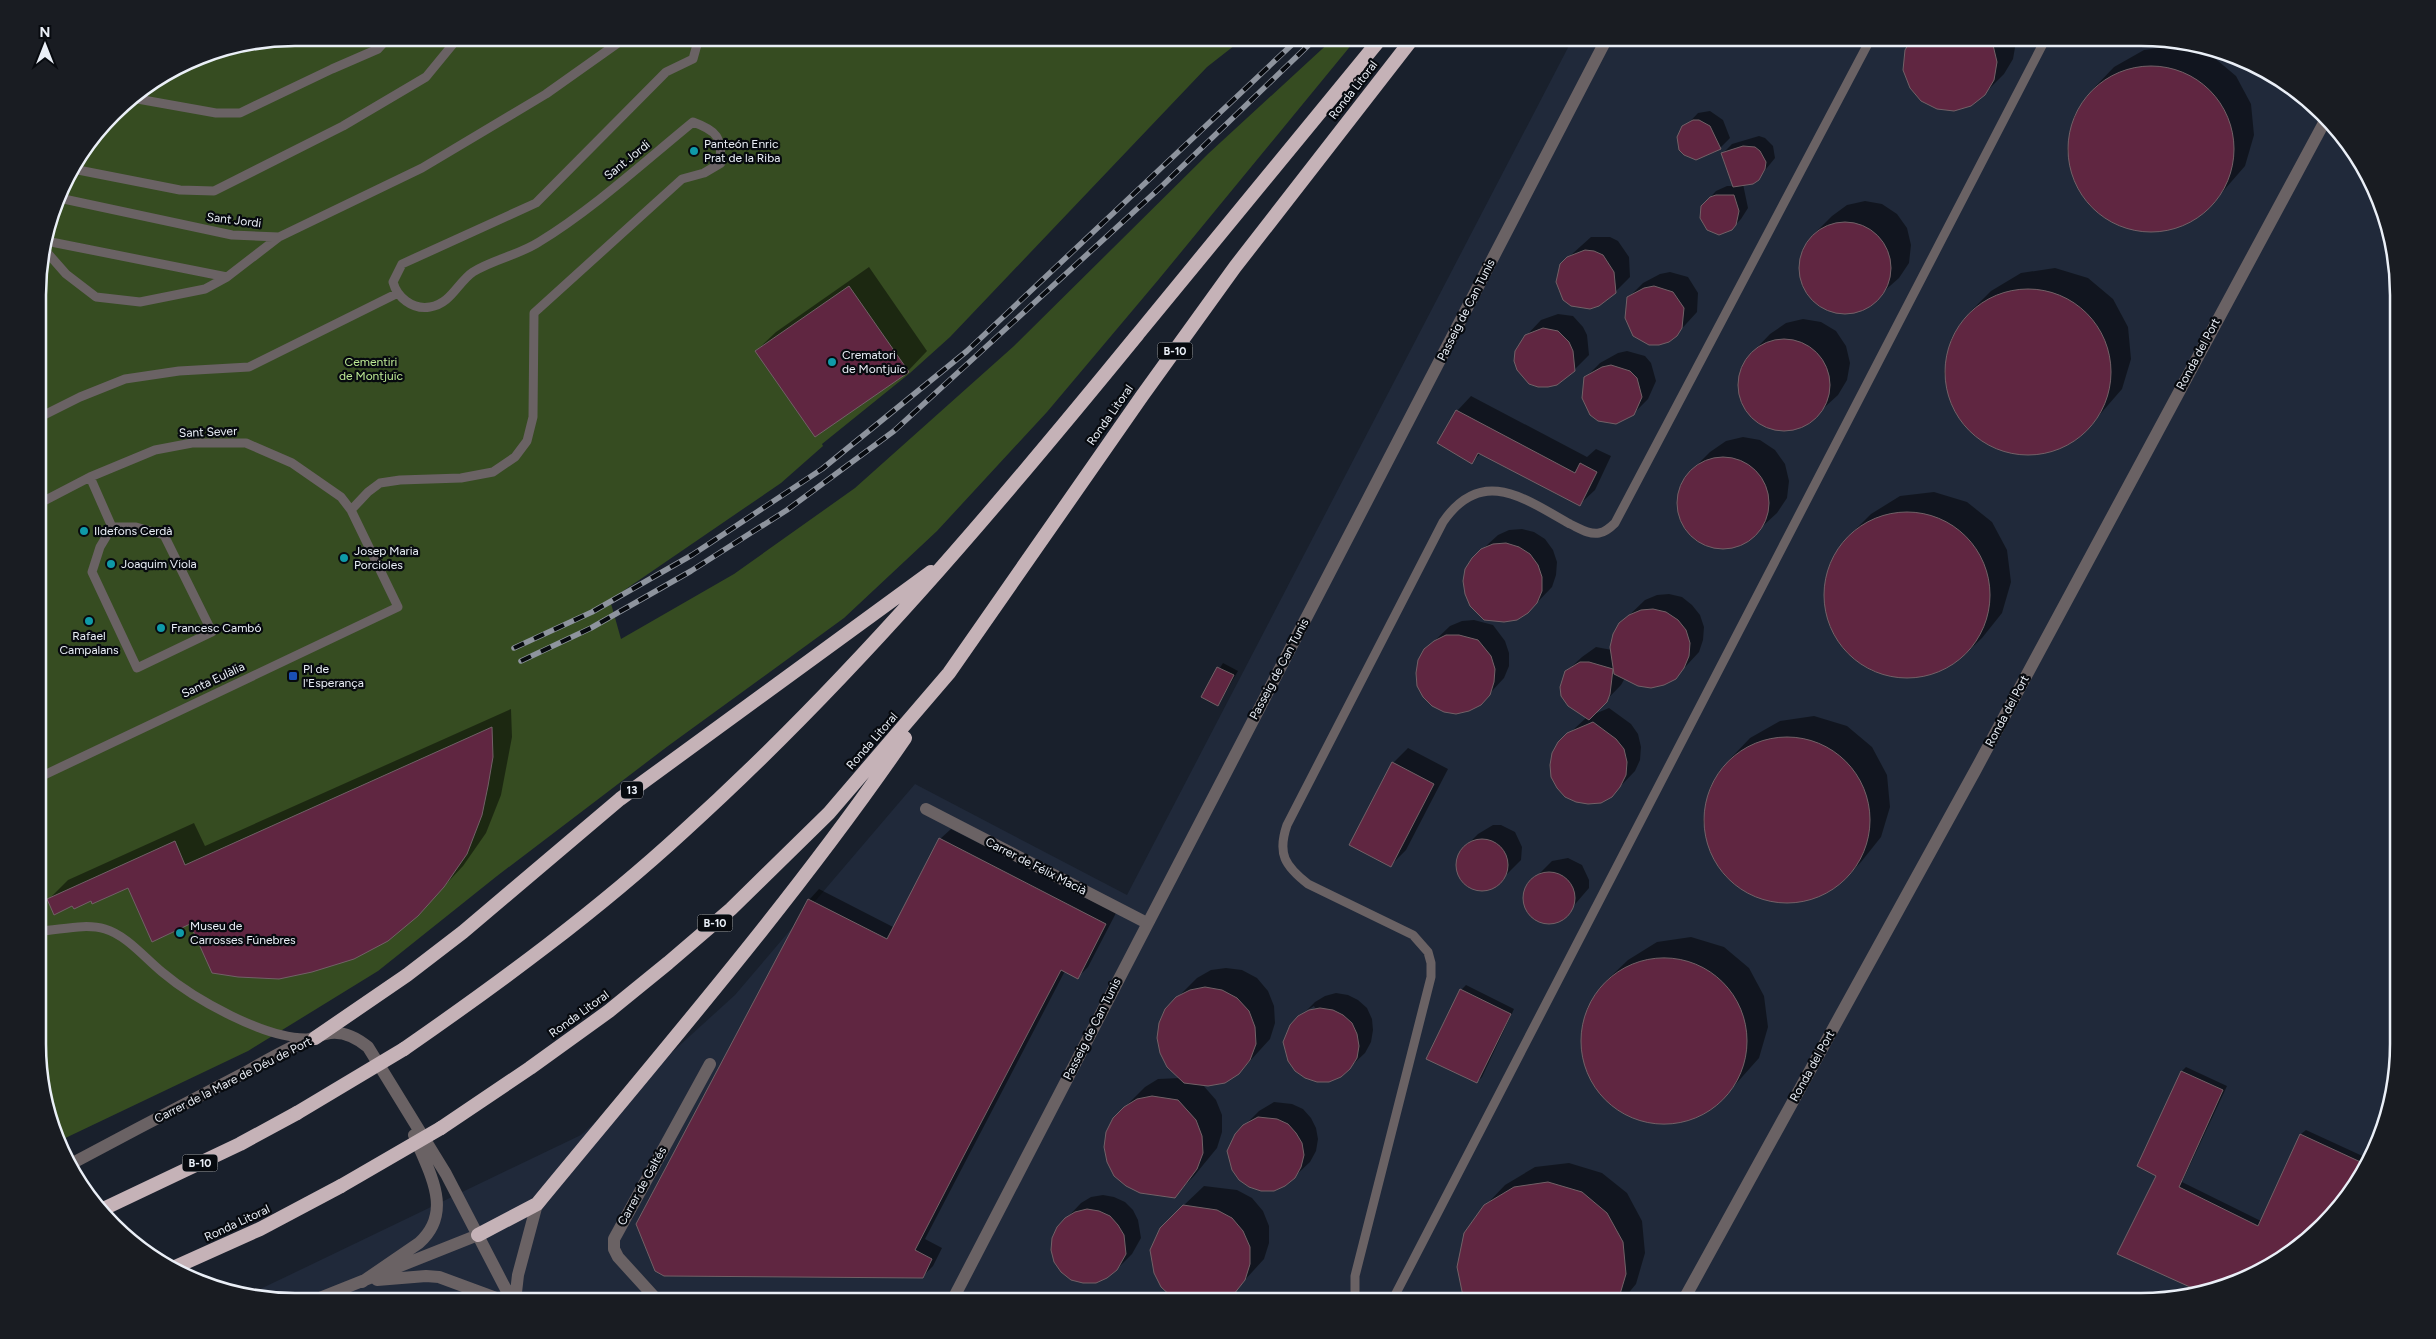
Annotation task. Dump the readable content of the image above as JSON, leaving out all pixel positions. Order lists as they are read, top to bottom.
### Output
{
  "streets": {
    "highway": ["Ronda Litoral", "B-10", "13"],
    "street": [
      "Passeig de Can Tunis",
      "Ronda del Port",
      "Carrer de Félix Macià",
      "Carrer de la Mare de Déu de Port",
      "Carrer de Galtés"
    ],
    "lane": ["Sant Jordi", "Sant Sever", "Santa Eulàlia"]
  },
  "crossings": [
    ["Ronda Litoral", "13"],
    ["Sant Jordi", "Sant Sever"],
    ["Passeig de Can Tunis", "Carrer de Félix Macià"],
    ["Sant Sever", "Santa Eulàlia"],
    ["13", "Carrer de la Mare de Déu de Port"]
  ],
  "parks": ["Cementiri de Montjuïc"],
  "places": {
    "other": [
      "Panteón Enric Prat de la Riba",
      "Crematori de Montjuïc",
      "Ildefons Cerdà",
      "Josep Maria Porcioles",
      "Joaquim Viola",
      "Rafael Campalans",
      "Francesc Cambó",
      "Museu de Carrosses Fúnebres"
    ],
    "transit": ["Pl de l'Esperança"]
  },
  "north": "top"
}
